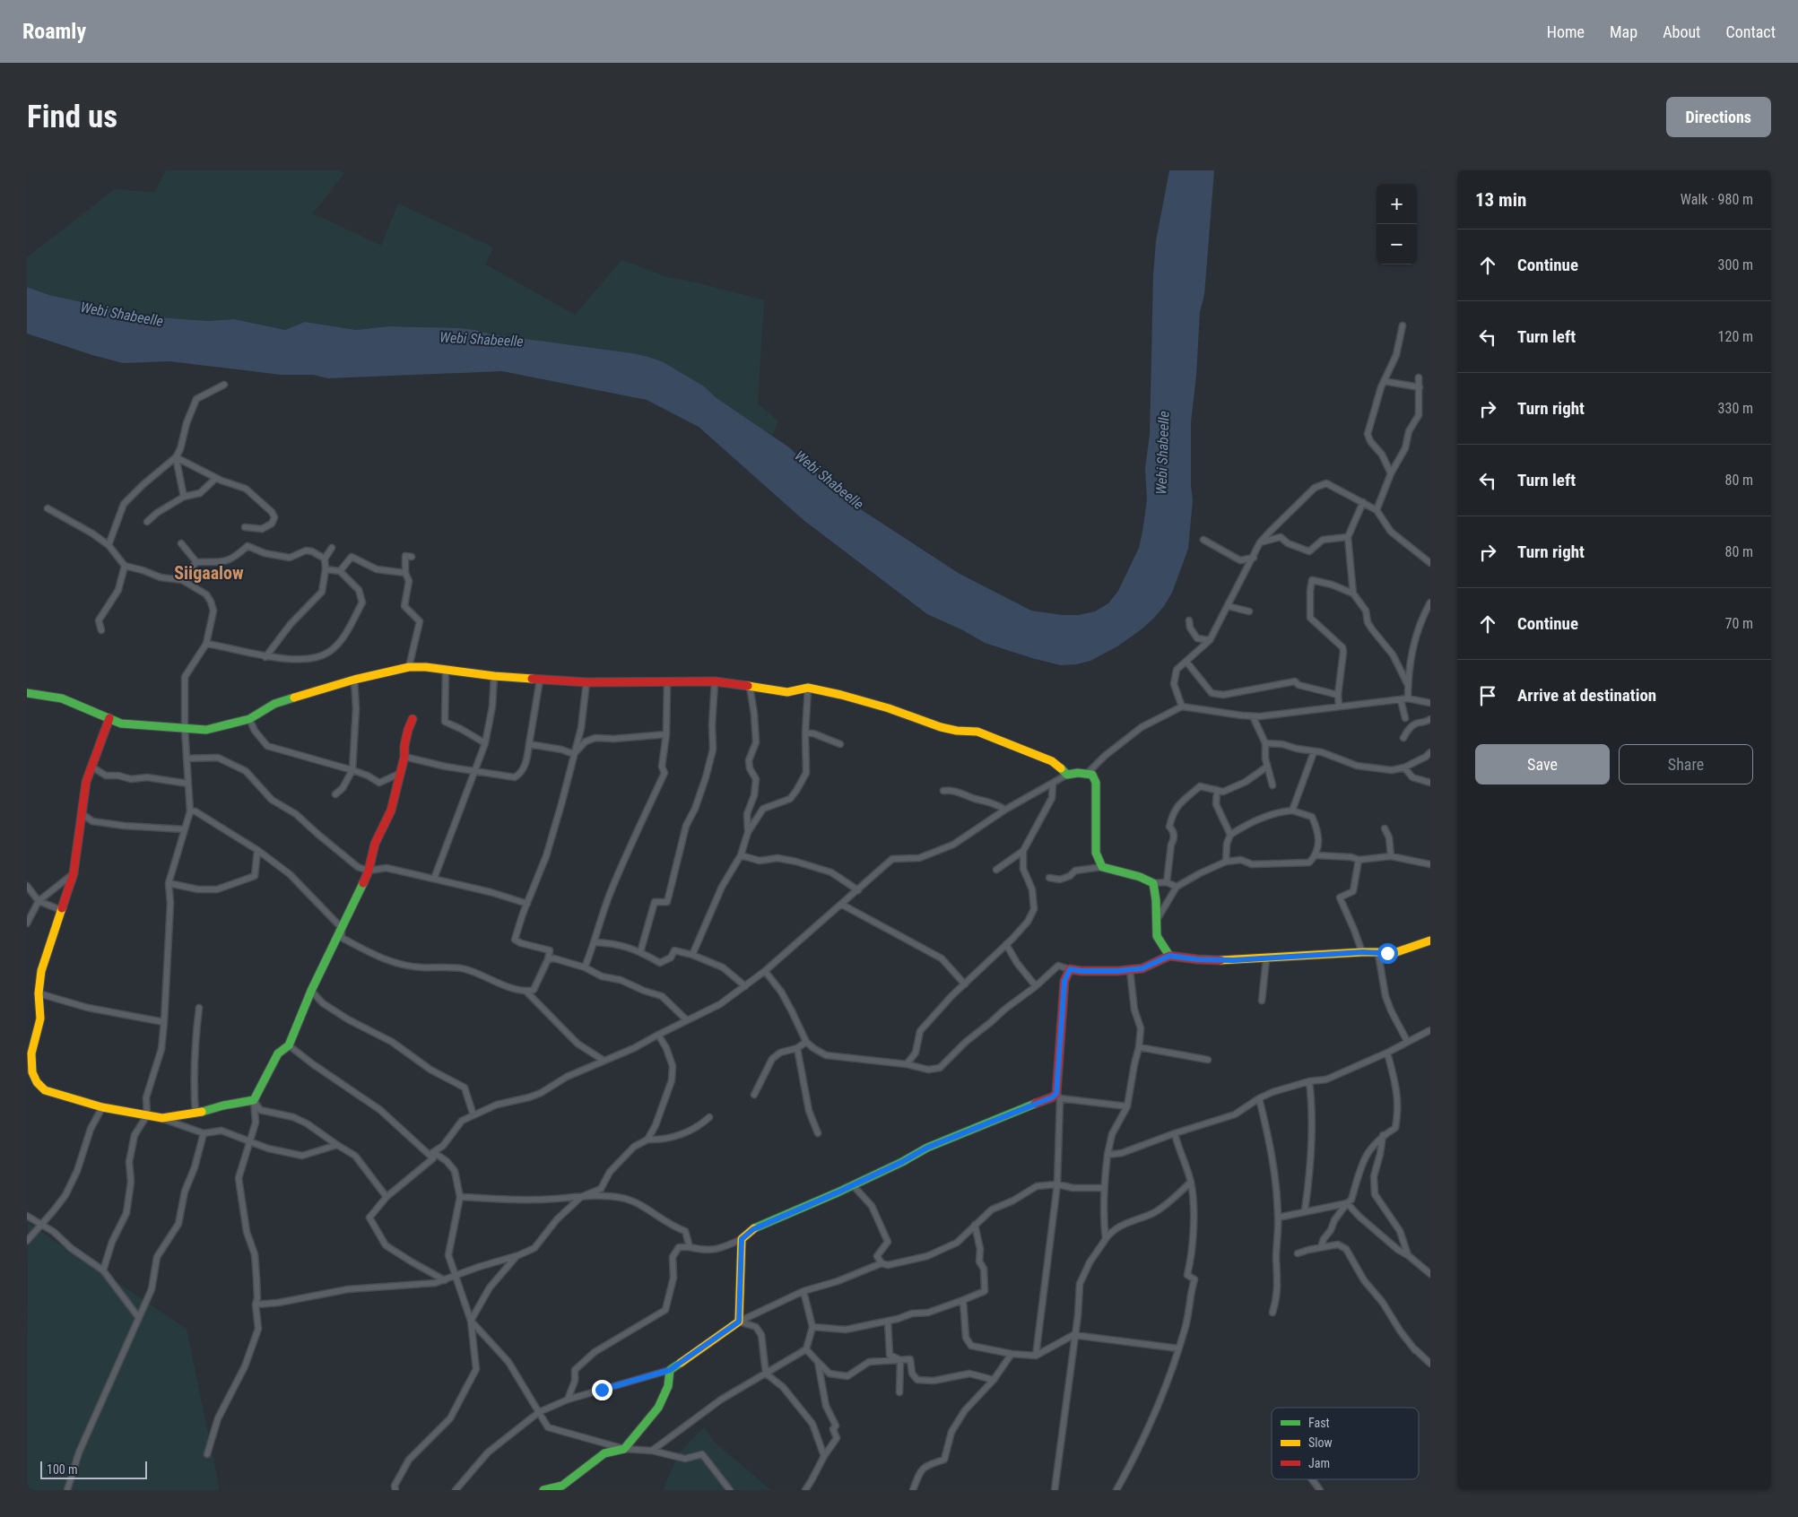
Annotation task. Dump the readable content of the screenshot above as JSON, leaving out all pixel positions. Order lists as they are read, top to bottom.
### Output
{
  "districts": ["Siigaalow"],
  "water": ["Webi Shabeelle"],
  "legend": ["Fast", "Slow", "Jam"],
  "scale_bar": "100 m",
  "page": {
    "header": "Roamly",
    "nav": [
      "Home",
      "Map",
      "About",
      "Contact"
    ],
    "buttons": [
      "Directions",
      ["Save", "Share"]
    ],
    "title": "Find us",
    "heading": ["13 min", "Walk · 980 m"],
    "map_buttons": ["+", "−"],
    "list": [
      ["Continue", "300 m"],
      ["Turn left", "120 m"],
      ["Turn right", "330 m"],
      ["Turn left", "80 m"],
      ["Turn right", "80 m"],
      ["Continue", "70 m"],
      "Arrive at destination"
    ],
    "scale": "100 m"
  }
}
